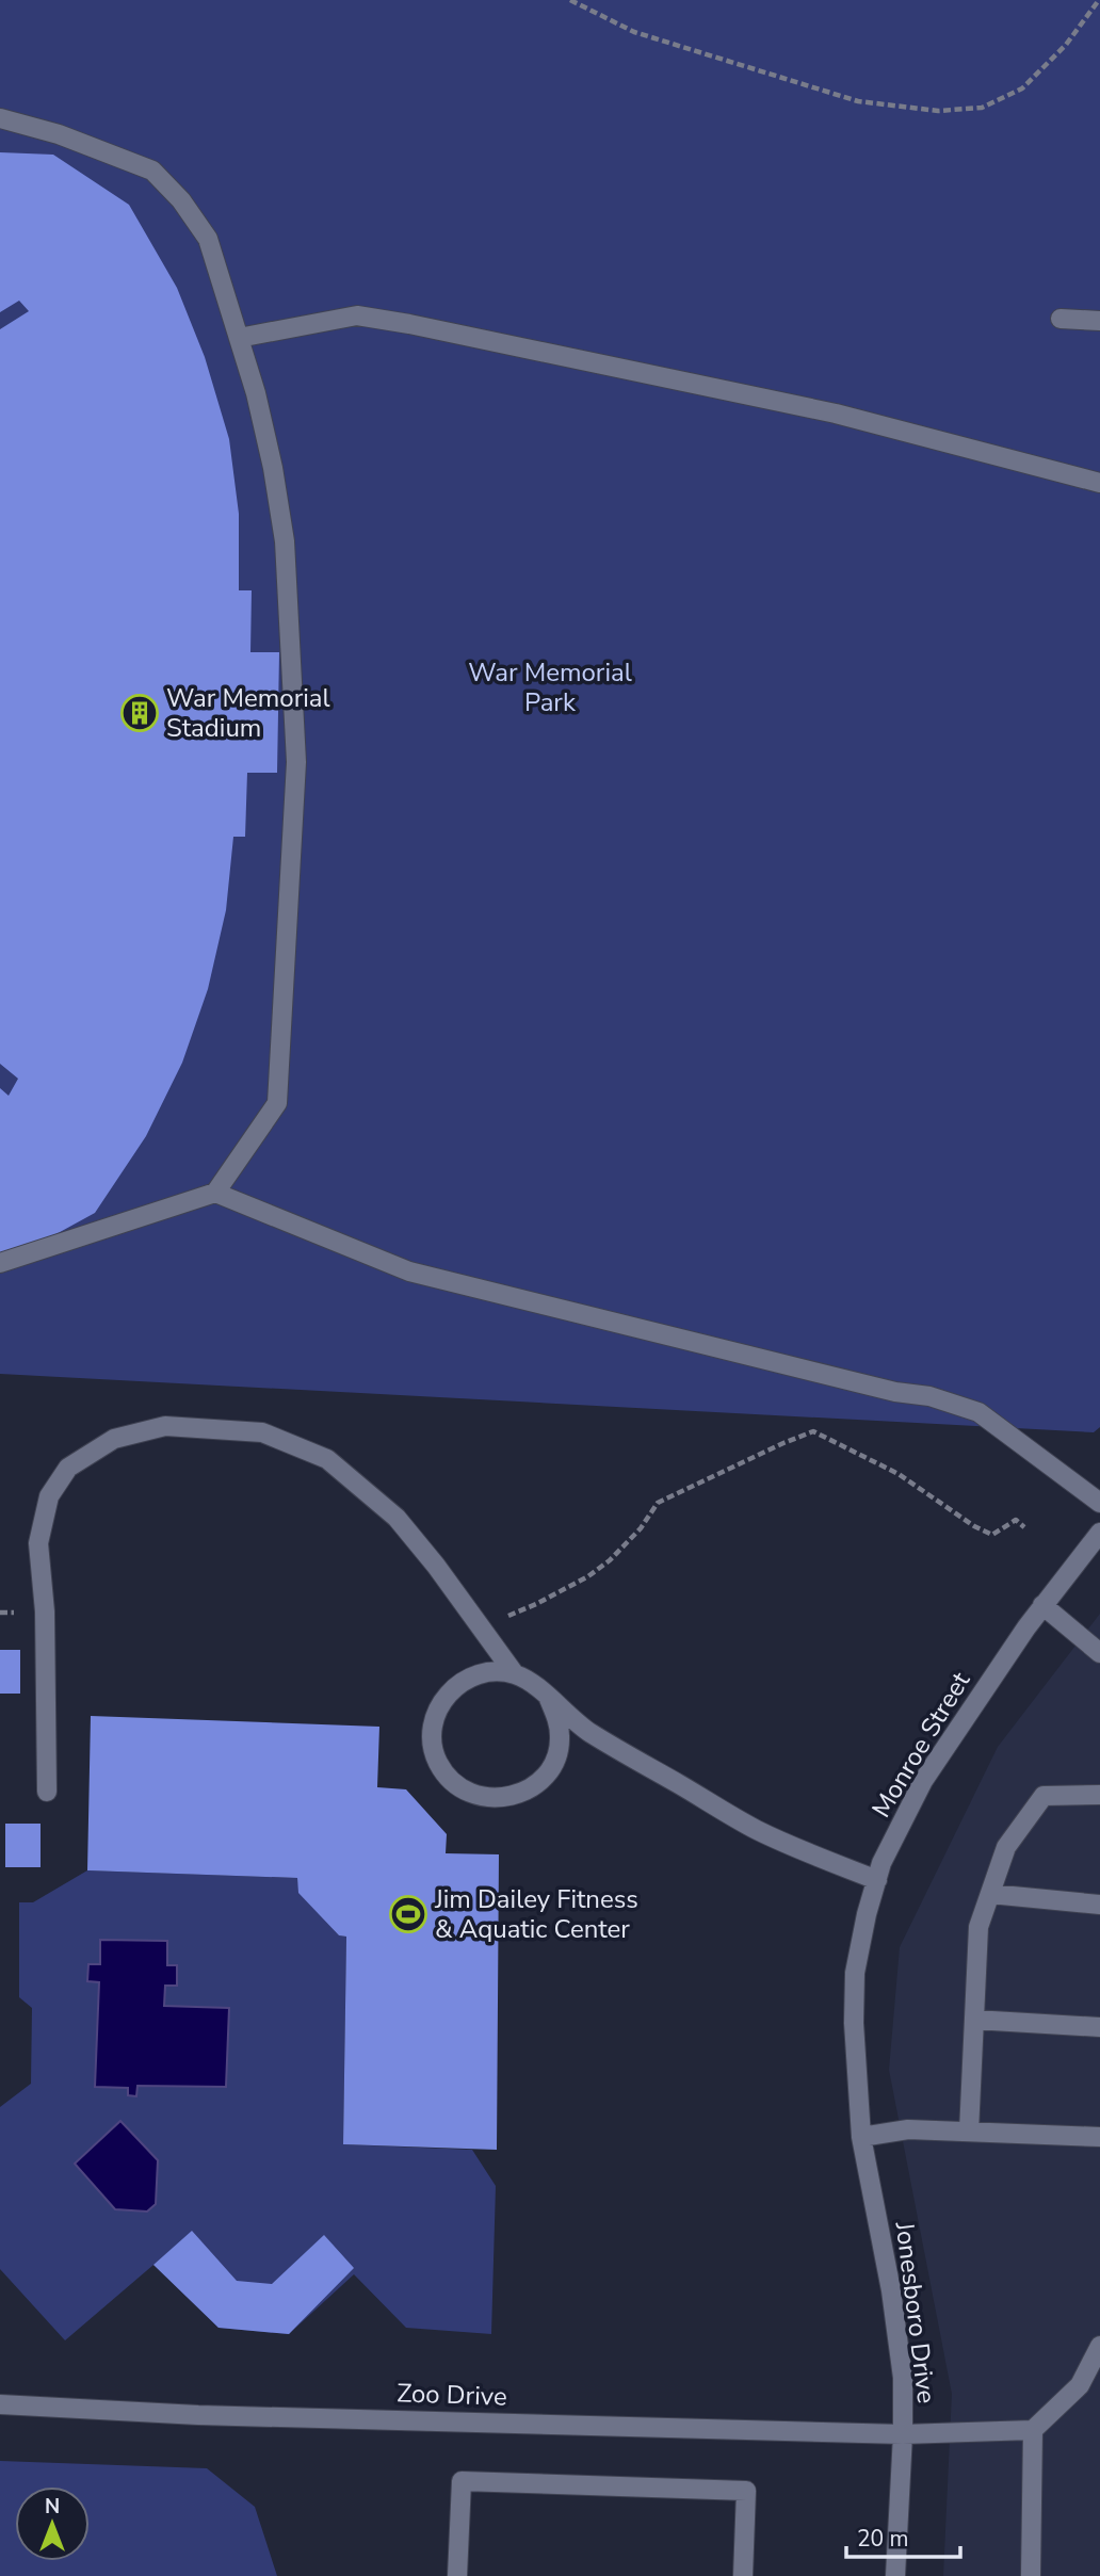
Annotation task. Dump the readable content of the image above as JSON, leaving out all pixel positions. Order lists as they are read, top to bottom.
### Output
{
  "streets": {
    "street": ["Monroe Street", "Jonesboro Drive", "Zoo Drive"]
  },
  "crossings": [
    ["Monroe Street", "Jonesboro Drive"],
    ["Jonesboro Drive", "Zoo Drive"]
  ],
  "parks": ["War Memorial Park"],
  "places": {
    "building": ["War Memorial Stadium"],
    "sports": ["Jim Dailey Fitness & Aquatic Center"]
  },
  "scale_bar": "20 m",
  "north": "top"
}
